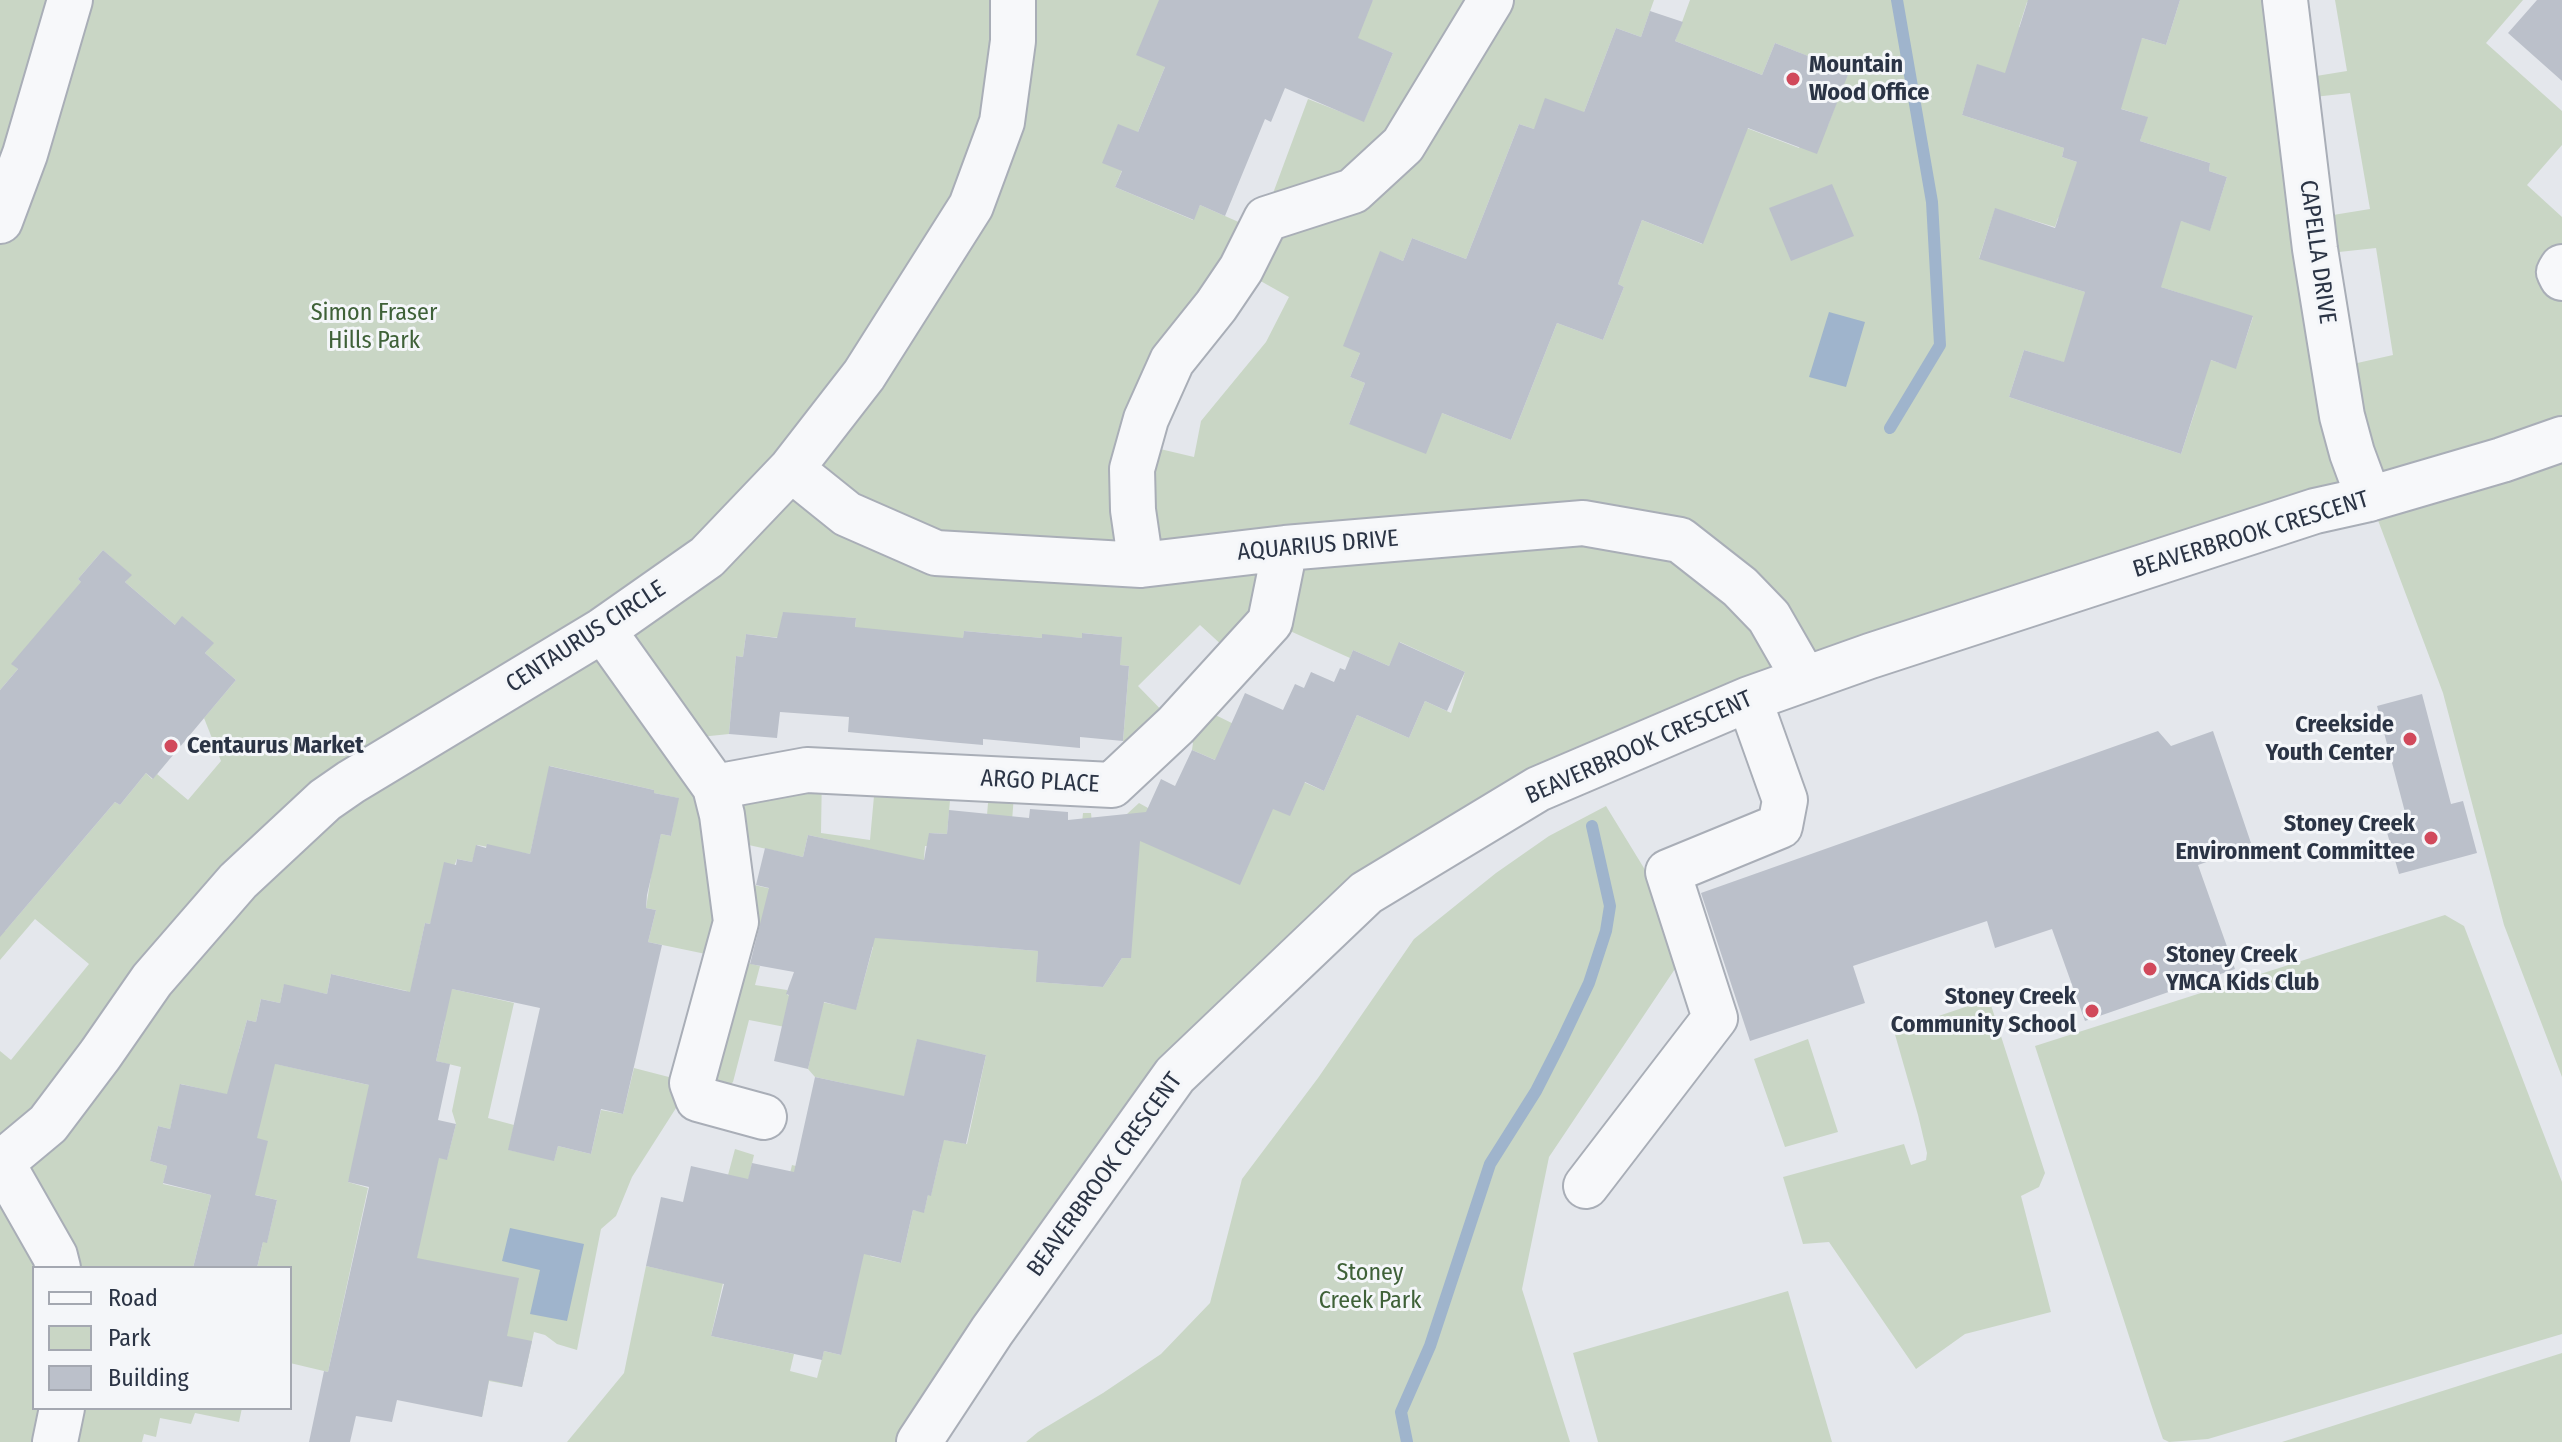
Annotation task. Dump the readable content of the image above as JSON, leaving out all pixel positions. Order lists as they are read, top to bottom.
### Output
{
  "streets": {
    "street": [
      "CAPELLA DRIVE",
      "BEAVERBROOK CRESCENT",
      "AQUARIUS DRIVE",
      "CENTAURUS CIRCLE",
      "ARGO PLACE"
    ]
  },
  "crossings": [
    ["CAPELLA DRIVE", "BEAVERBROOK CRESCENT"],
    ["BEAVERBROOK CRESCENT", "AQUARIUS DRIVE"],
    ["AQUARIUS DRIVE", "CENTAURUS CIRCLE"],
    ["AQUARIUS DRIVE", "ARGO PLACE"]
  ],
  "parks": ["Simon Fraser Hills Park", "Stoney Creek Park"],
  "places": [
    "Mountain Wood Office",
    "Creekside Youth Center",
    "Centaurus Market",
    "Stoney Creek Environment Committee",
    "Stoney Creek YMCA Kids Club",
    "Stoney Creek Community School"
  ],
  "legend": ["Road", "Park", "Building"]
}
